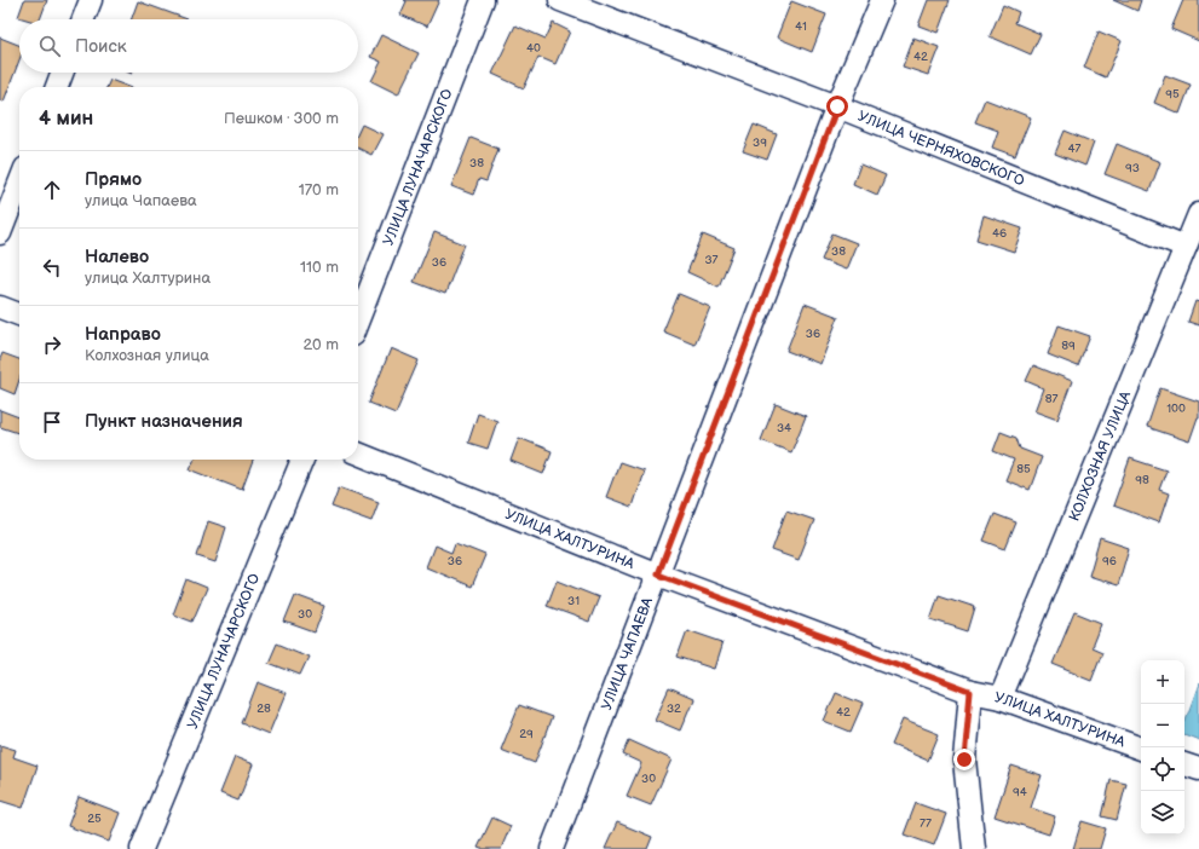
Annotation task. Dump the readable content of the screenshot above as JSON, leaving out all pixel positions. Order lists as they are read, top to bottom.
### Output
{
  "streets": {
    "street": [
      "УЛИЦА ЧЕРНЯХОВСКОГО",
      "УЛИЦА ЛУНАЧАРСКОГО",
      "КОЛХОЗНАЯ УЛИЦА",
      "УЛИЦА ХАЛТУРИНА",
      "УЛИЦА ЧАПАЕВА"
    ]
  },
  "crossings": [
    ["УЛИЦА ЧЕРНЯХОВСКОГО", "КОЛХОЗНАЯ УЛИЦА"],
    ["УЛИЦА ЧЕРНЯХОВСКОГО", "УЛИЦА ЧАПАЕВА"],
    ["КОЛХОЗНАЯ УЛИЦА", "УЛИЦА ХАЛТУРИНА"],
    ["УЛИЦА ХАЛТУРИНА", "УЛИЦА ЧАПАЕВА"]
  ],
  "house_numbers": [
    "41",
    "40",
    "42",
    "95",
    "39",
    "47",
    "38",
    "93",
    "46",
    "38",
    "37",
    "36",
    "36",
    "89",
    "87",
    "100",
    "34",
    "85",
    "98",
    "36",
    "96",
    "31",
    "30",
    "28",
    "32",
    "42",
    "29",
    "30",
    "94",
    "25",
    "77"
  ],
  "page": {
    "search": "Поиск",
    "heading": ["4 мин", "Пешком · 300 m"],
    "list": [
      ["Прямо", "улица Чапаева", "170 m"],
      ["Налево", "улица Халтурина", "110 m"],
      ["Направо", "Колхозная улица", "20 m"],
      "Пункт назначения"
    ],
    "map_buttons": ["+", "−"]
  }
}
